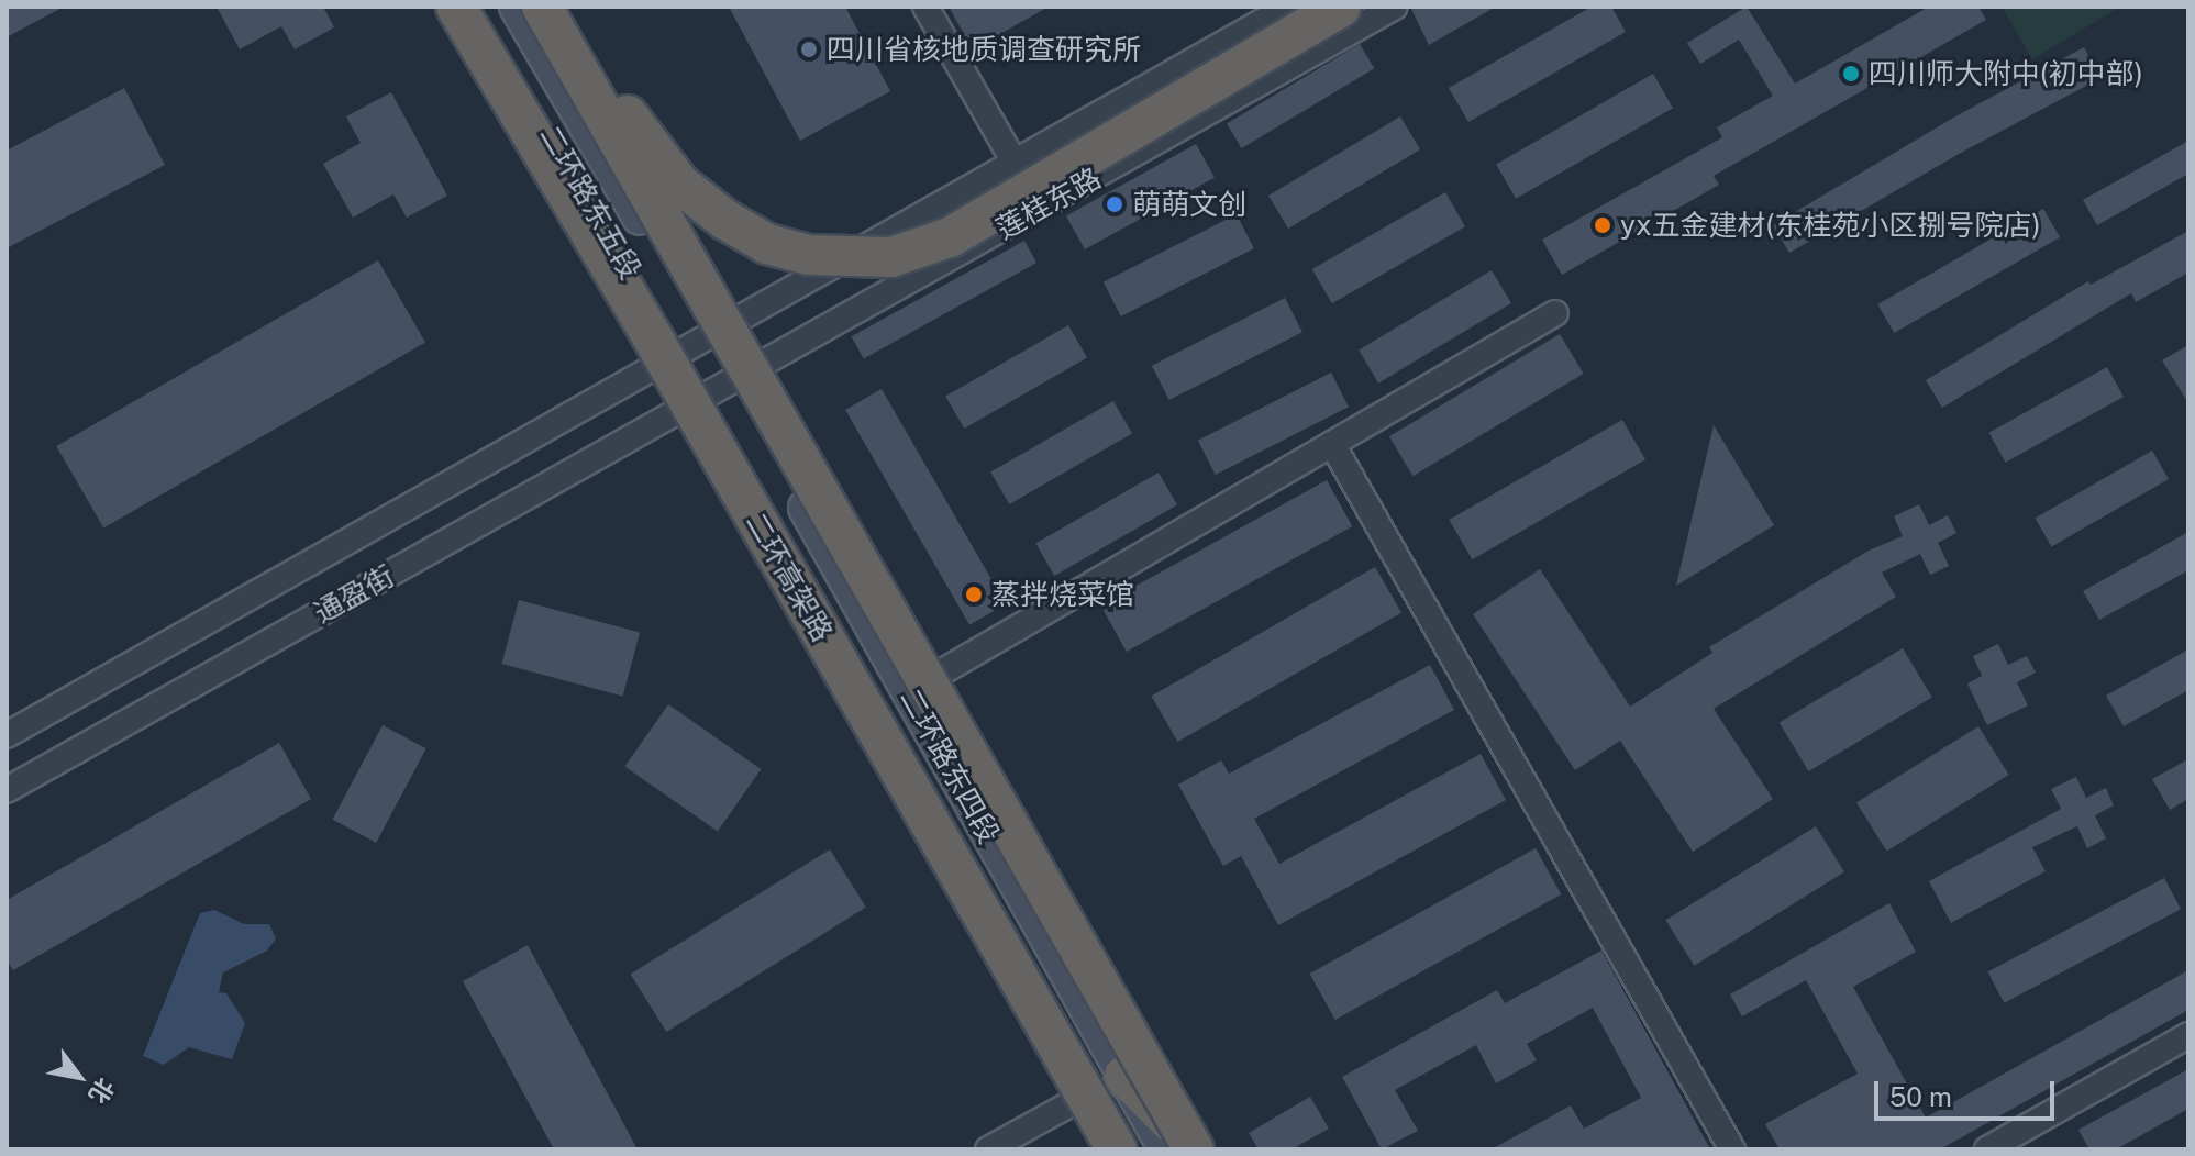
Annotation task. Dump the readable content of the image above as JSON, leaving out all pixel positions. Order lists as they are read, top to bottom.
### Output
{
  "streets": {
    "highway": ["二环高架路"],
    "main road": ["二环路东五段", "二环路东四段"],
    "street": ["莲桂东路", "通盈街"]
  },
  "crossings": [
    ["二环路东五段", "莲桂东路"],
    ["二环路东五段", "通盈街"],
    ["二环路东五段", "二环路东四段"],
    ["莲桂东路", "通盈街"],
    ["莲桂东路", "二环路东四段"],
    ["二环高架路", "二环路东四段"],
    ["通盈街", "二环路东四段"]
  ],
  "places": [
    "四川省核地质调查研究所",
    "四川师大附中(初中部)",
    "萌萌文创",
    "yx五金建材(东桂苑小区捌号院店)",
    "蒸拌烧菜馆"
  ],
  "scale_bar": "50 m",
  "north": "bottom right"
}
